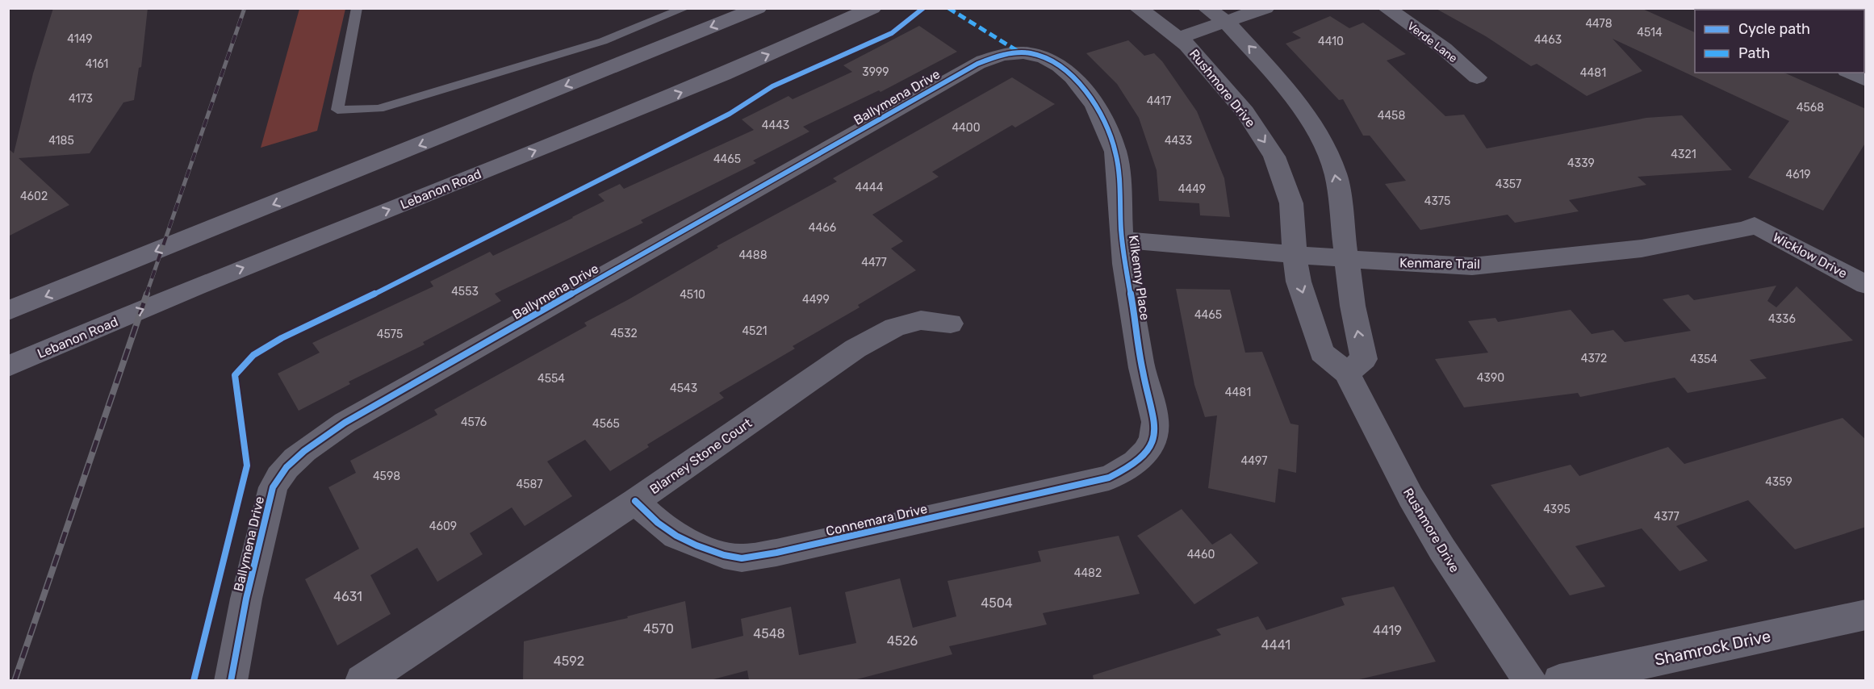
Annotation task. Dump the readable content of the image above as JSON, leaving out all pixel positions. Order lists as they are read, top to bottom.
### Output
{
  "streets": {
    "main road": ["Lebanon Road"],
    "street": [
      "Verde Lane",
      "Rushmore Drive",
      "Ballymena Drive",
      "Wicklow Drive",
      "Kenmare Trail",
      "Kilkenny Place",
      "Blarney Stone Court",
      "Connemara Drive",
      "Shamrock Drive"
    ]
  },
  "crossings": [
    ["Rushmore Drive", "Kenmare Trail"],
    ["Ballymena Drive", "Kilkenny Place"],
    ["Wicklow Drive", "Kenmare Trail"],
    ["Kenmare Trail", "Kilkenny Place"],
    ["Kilkenny Place", "Connemara Drive"],
    ["Blarney Stone Court", "Connemara Drive"]
  ],
  "house_numbers": [
    "4478",
    "4514",
    "4149",
    "4463",
    "4410",
    "4161",
    "3999",
    "4481",
    "4173",
    "4417",
    "4568",
    "4458",
    "4443",
    "4400",
    "4185",
    "4433",
    "4321",
    "4465",
    "4339",
    "4619",
    "4357",
    "4444",
    "4449",
    "4602",
    "4375",
    "4466",
    "4488",
    "4477",
    "4553",
    "4510",
    "4499",
    "4465",
    "4336",
    "4521",
    "4532",
    "4575",
    "4372",
    "4354",
    "4390",
    "4554",
    "4543",
    "4481",
    "4576",
    "4565",
    "4497",
    "4598",
    "4359",
    "4587",
    "4395",
    "4377",
    "4609",
    "4460",
    "4482",
    "4631",
    "4504",
    "4570",
    "4419",
    "4548",
    "4526",
    "4441",
    "4592"
  ],
  "legend": ["Cycle path", "Path"]
}
